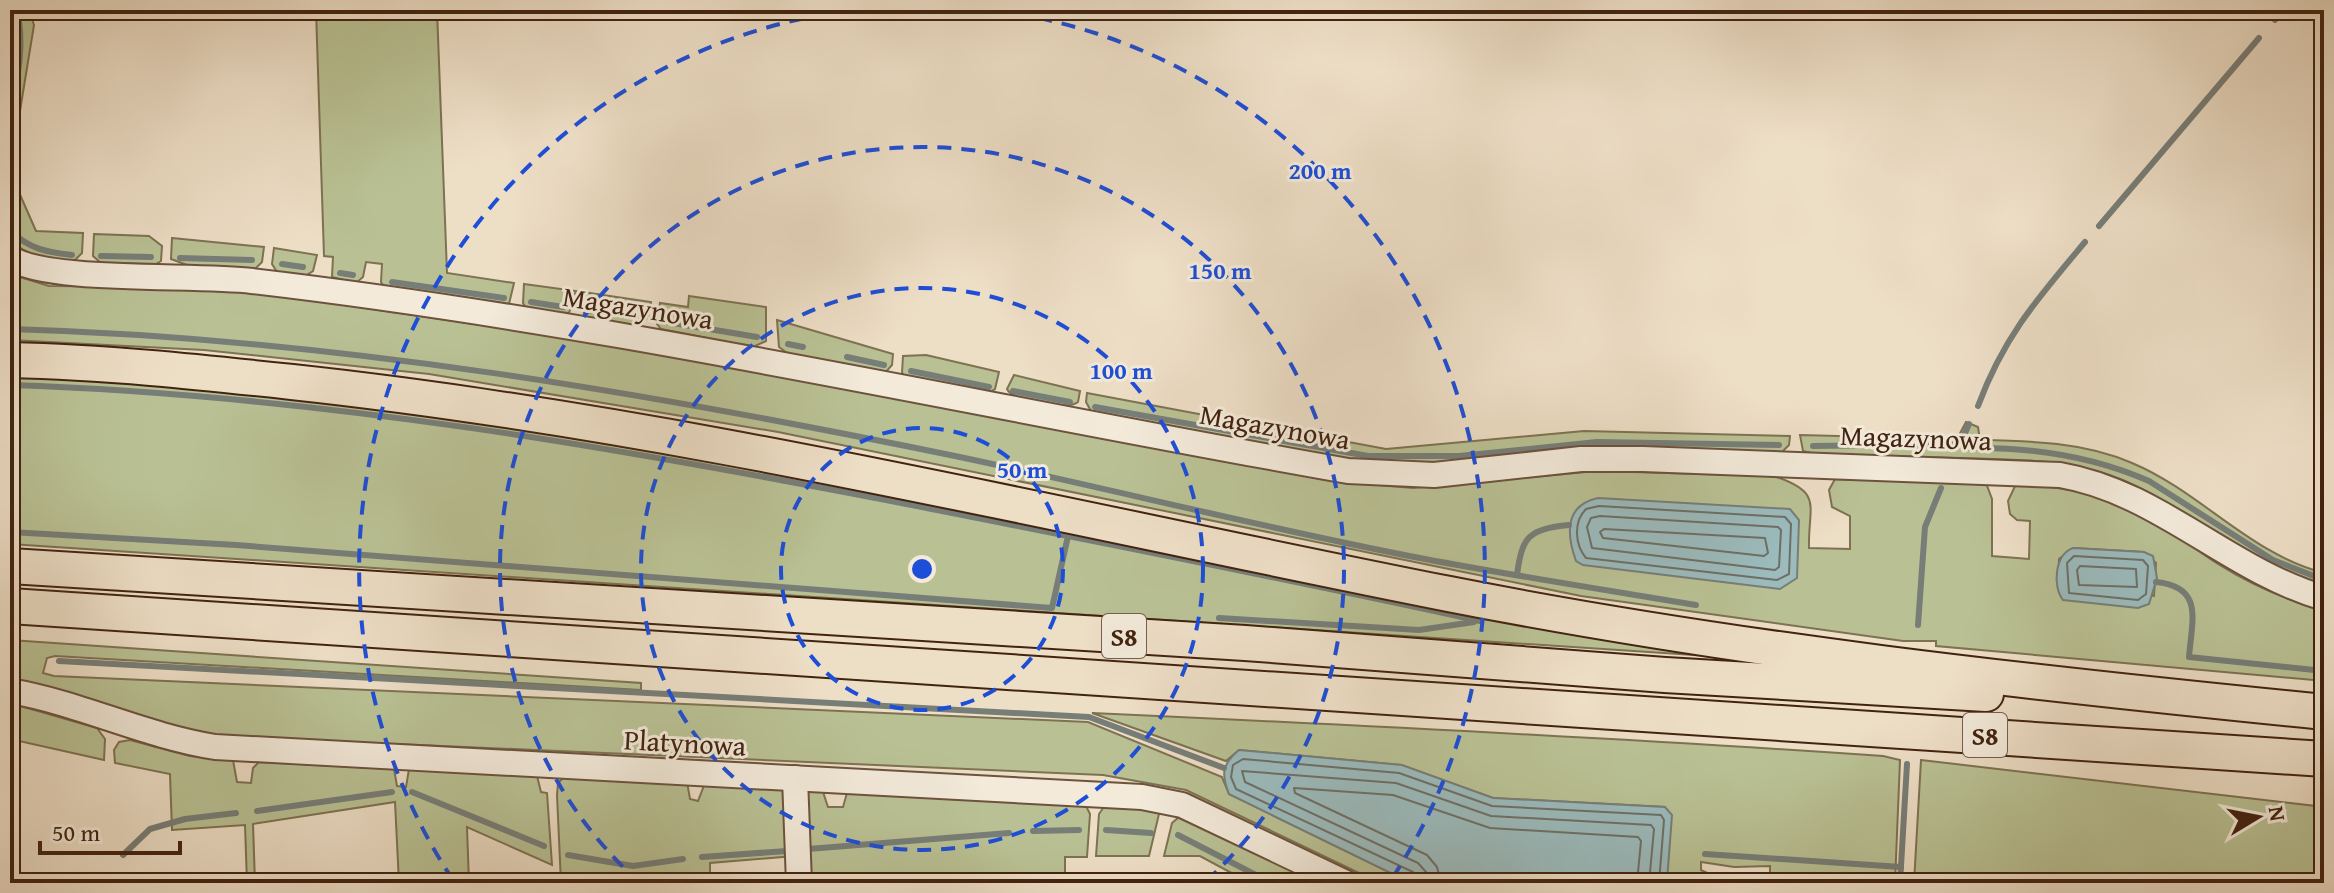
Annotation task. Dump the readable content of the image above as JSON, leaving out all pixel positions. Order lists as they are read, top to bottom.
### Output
{
  "streets": {
    "highway": ["S8"],
    "street": ["Magazynowa", "Platynowa"]
  },
  "scale_bar": "50 m",
  "north": "right",
  "rings": [
    "200 m",
    "150 m",
    "100 m",
    "50 m"
  ]
}
